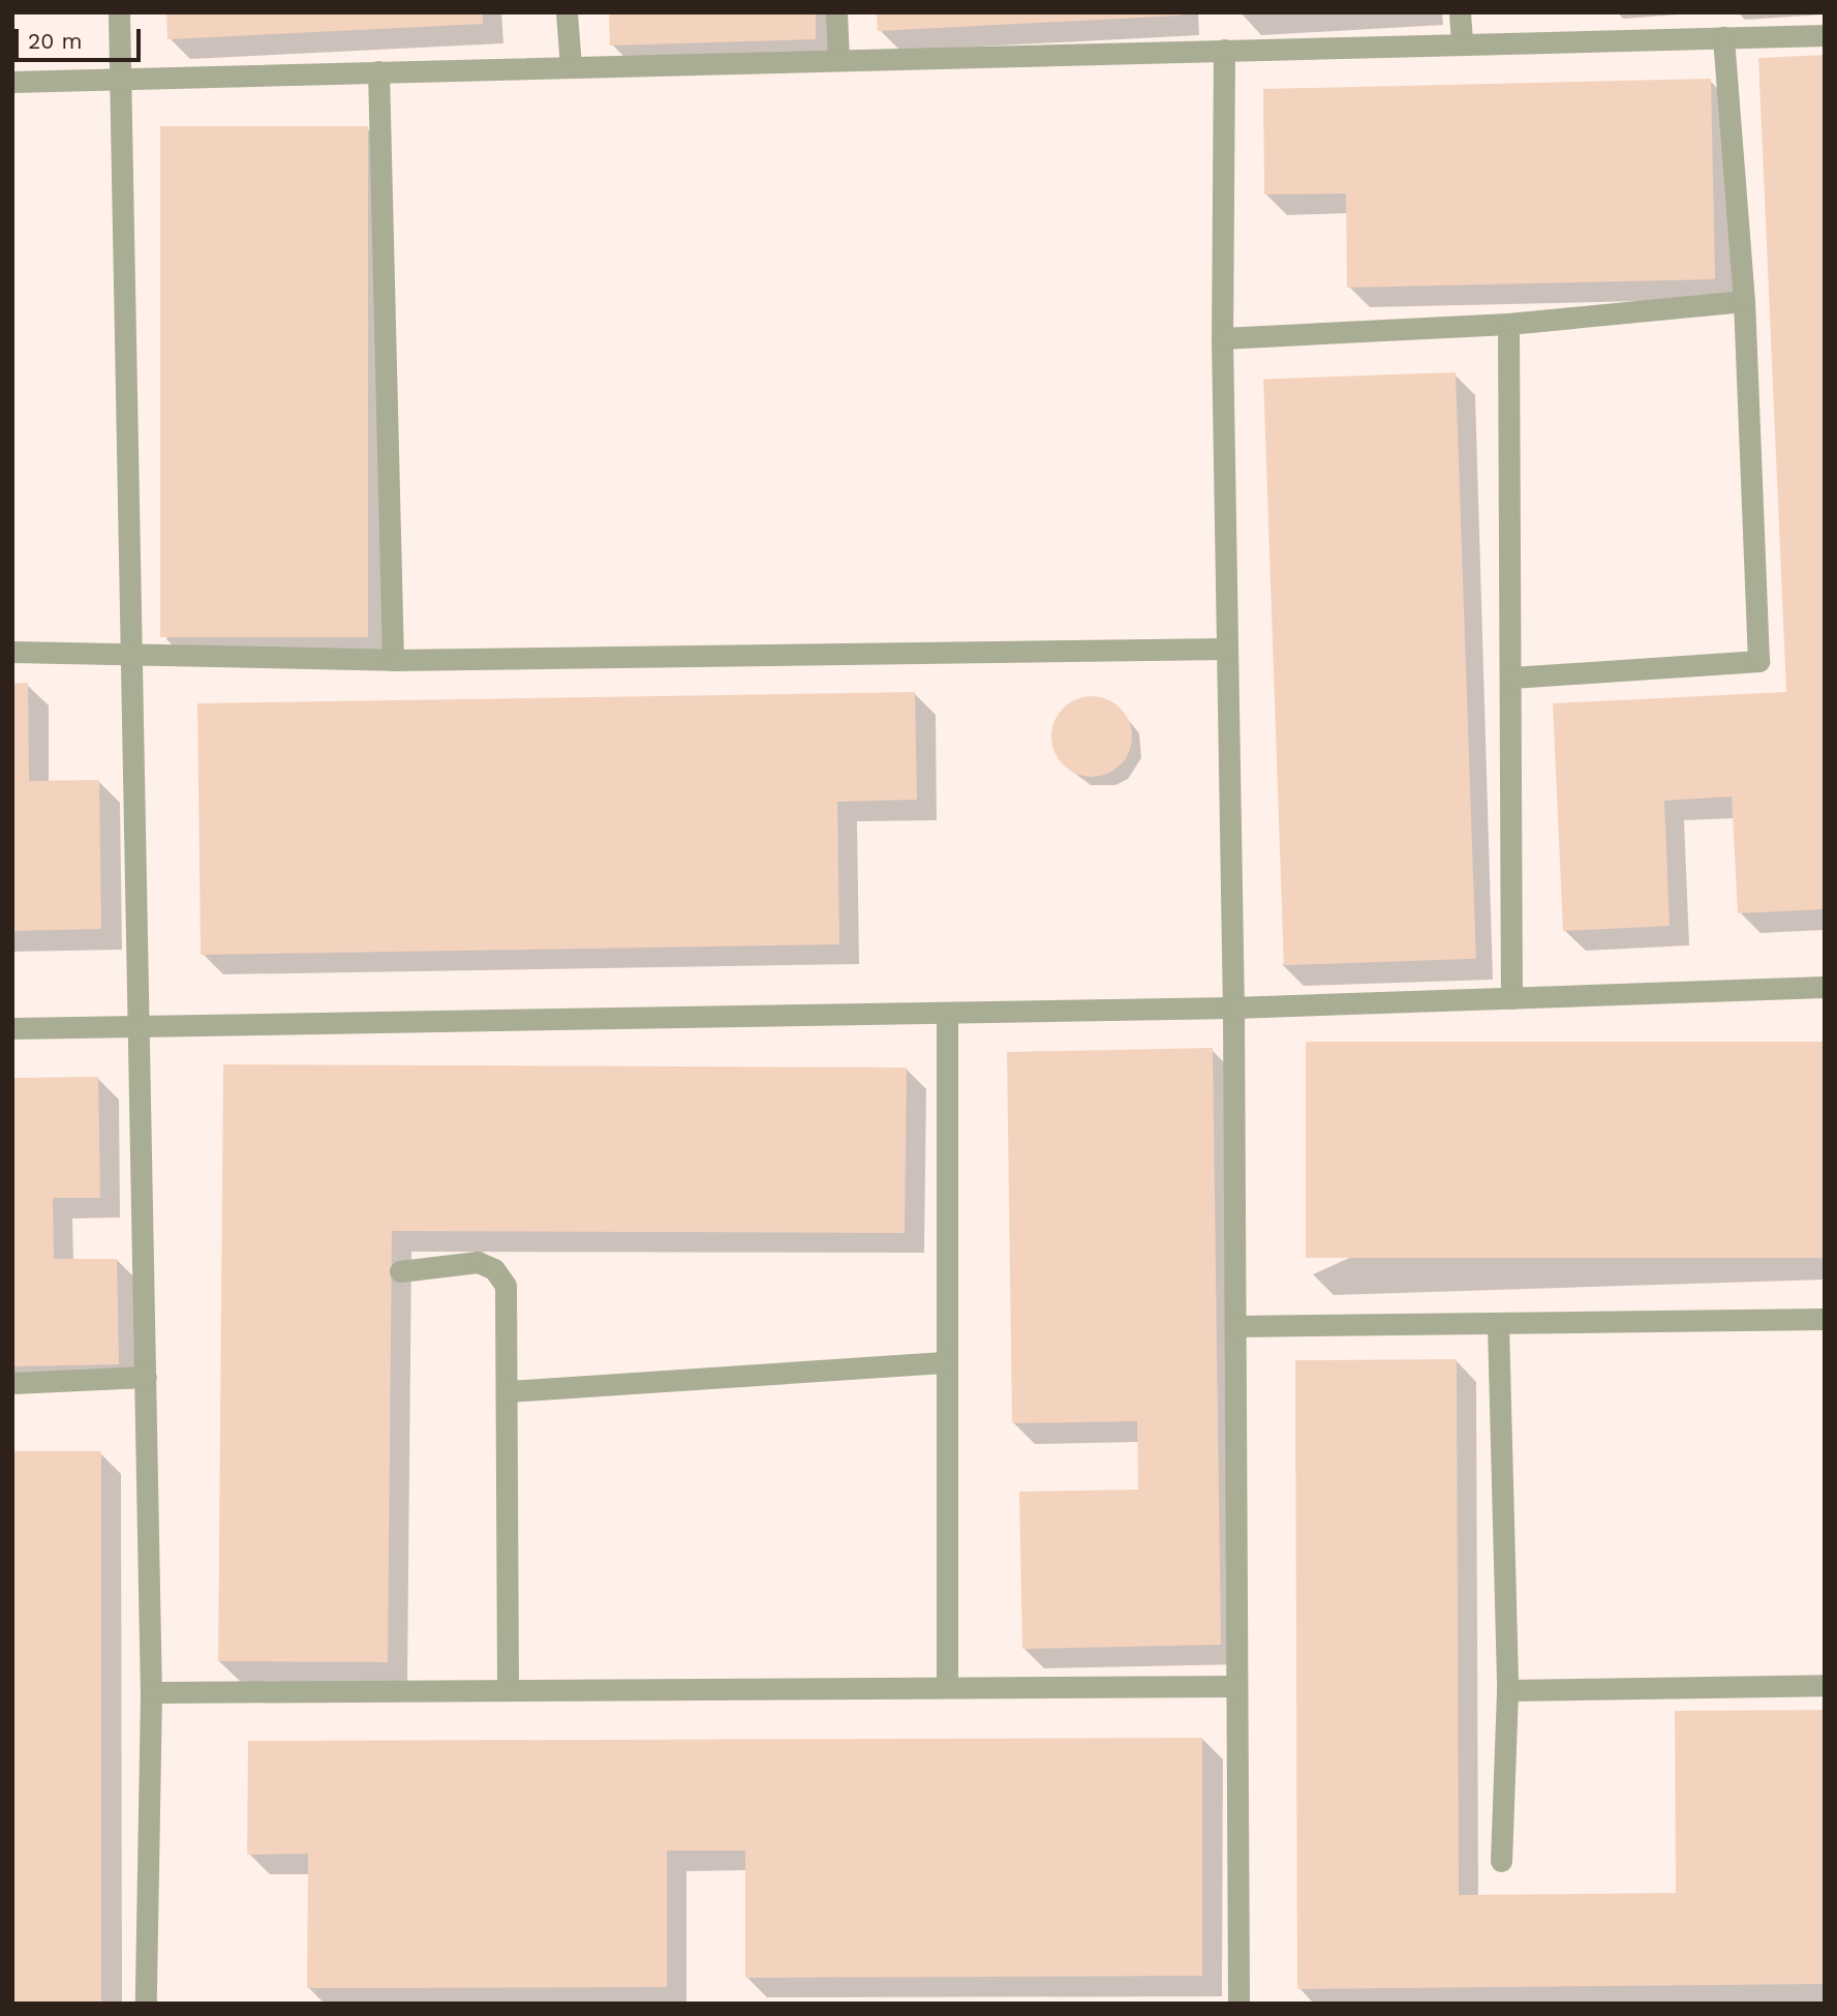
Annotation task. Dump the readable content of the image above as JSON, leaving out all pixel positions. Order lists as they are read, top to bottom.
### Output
{
  "scale_bar": "20 m"
}
